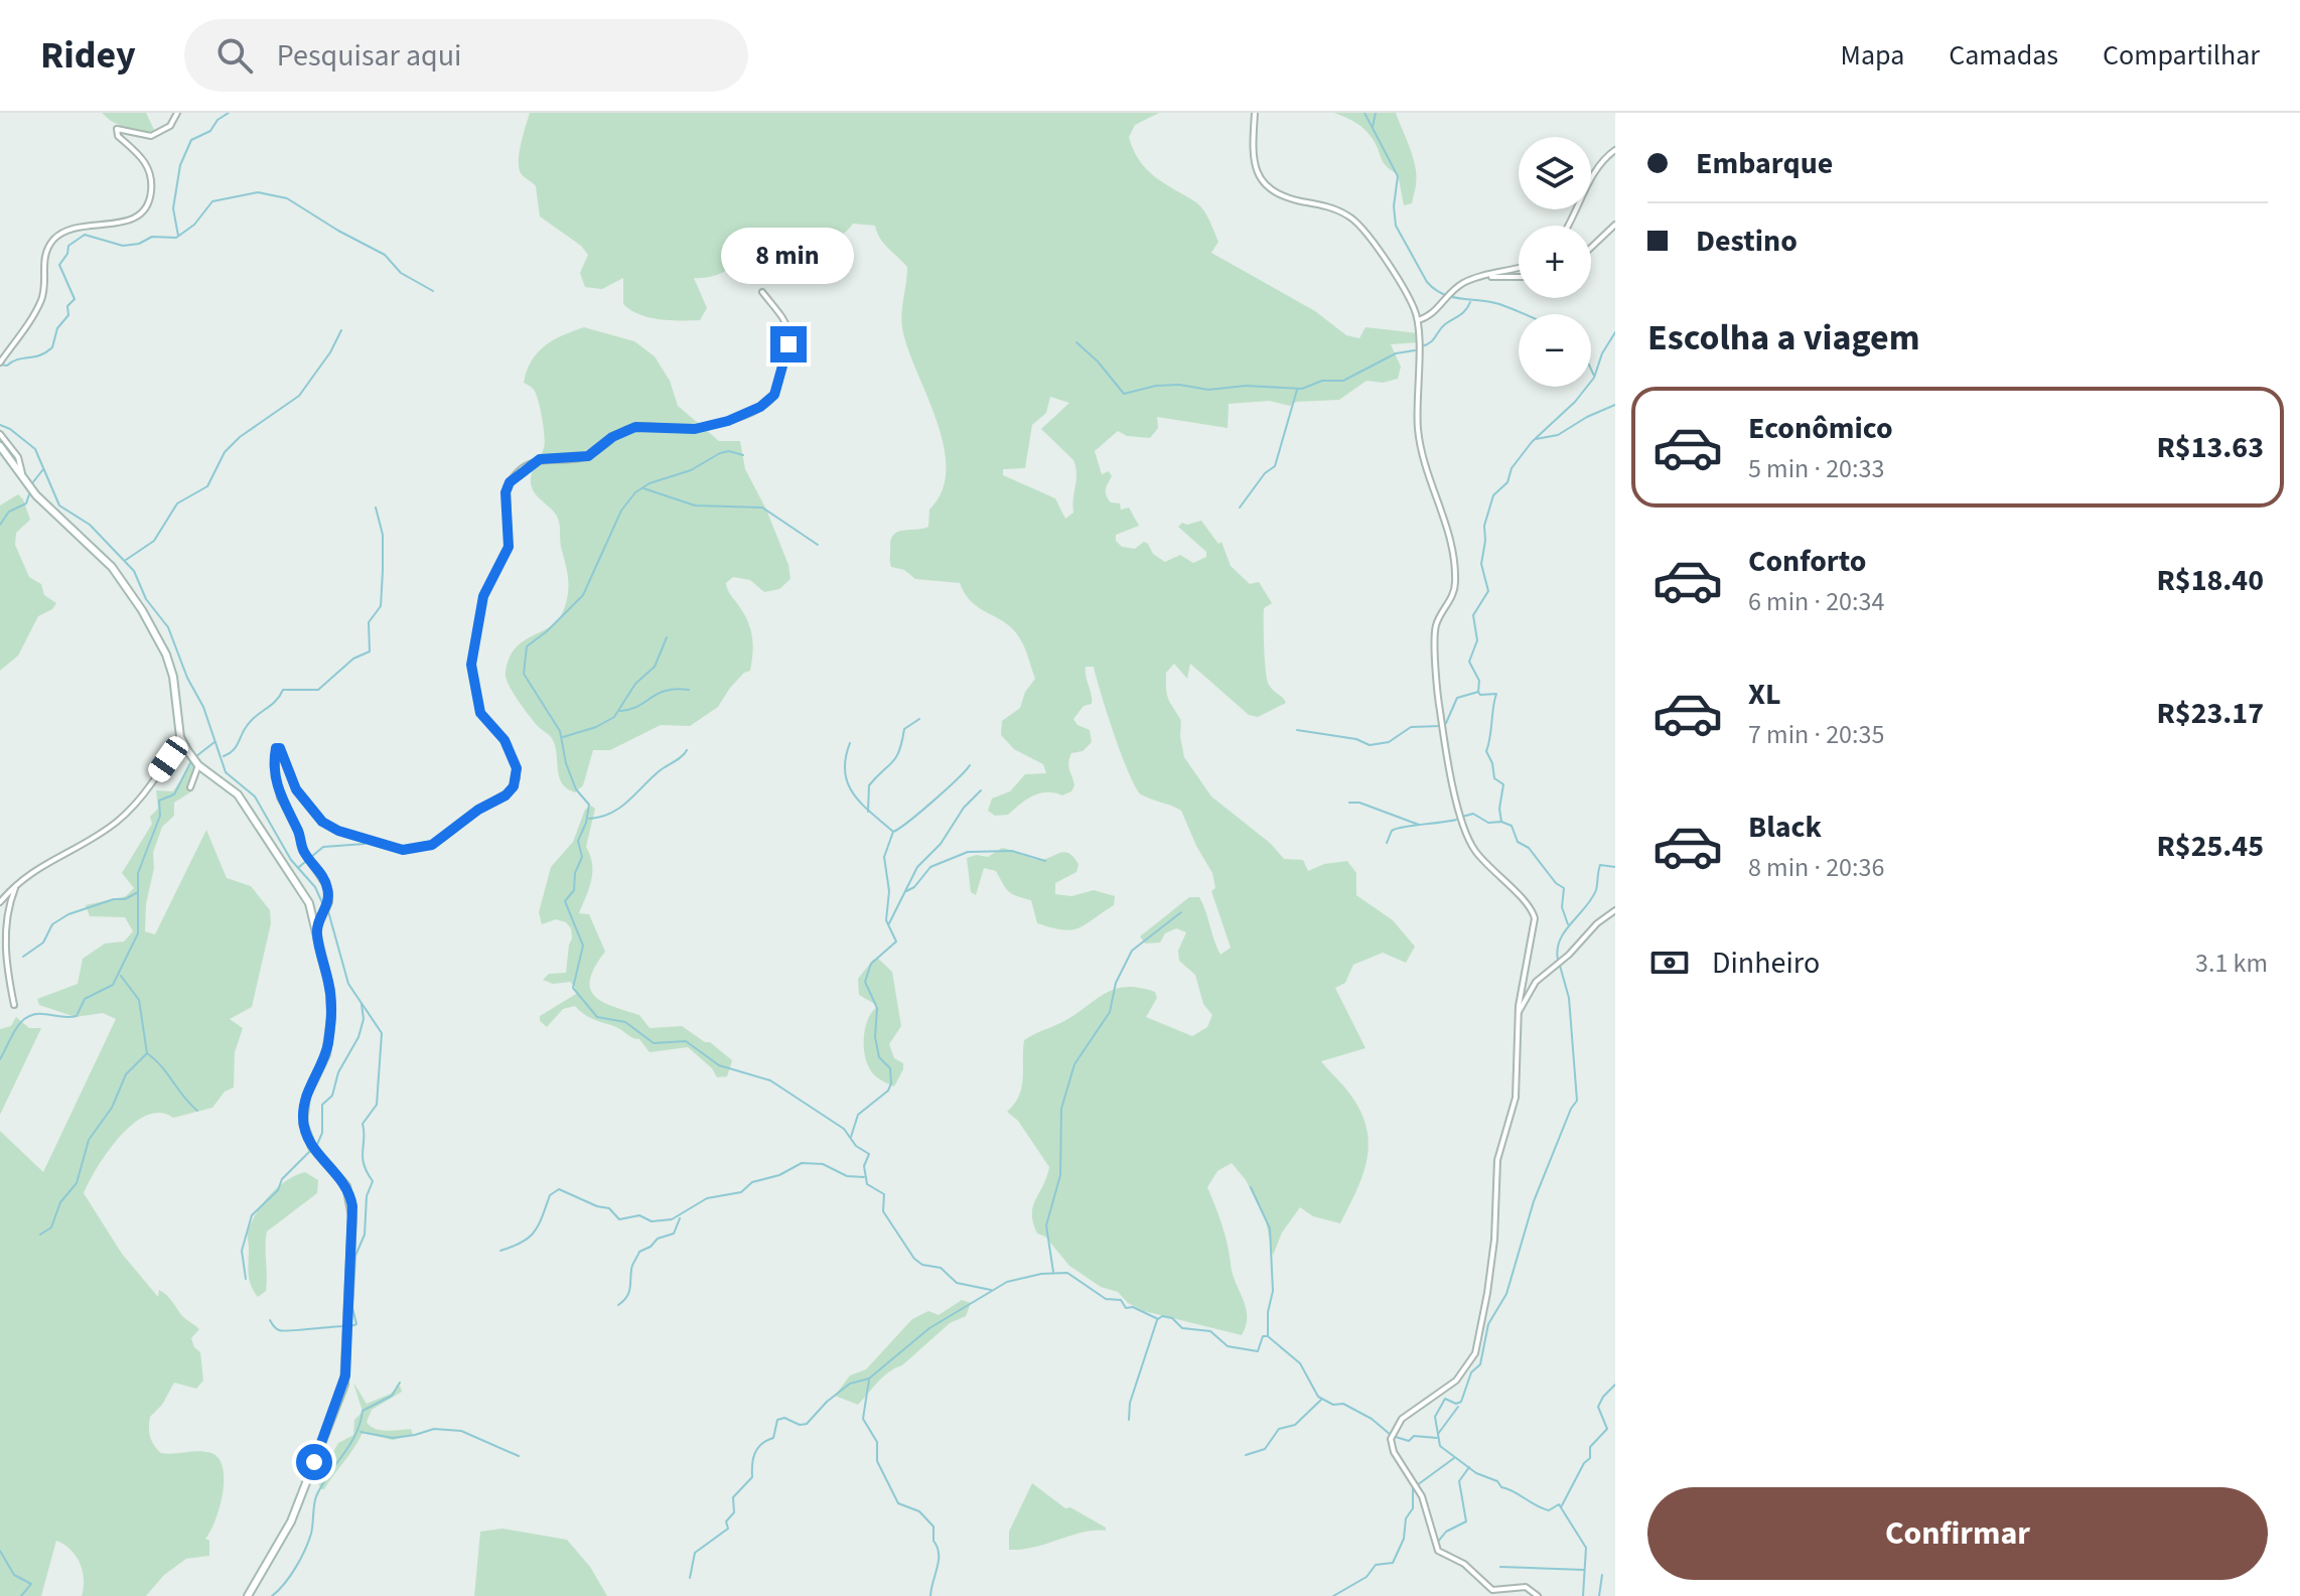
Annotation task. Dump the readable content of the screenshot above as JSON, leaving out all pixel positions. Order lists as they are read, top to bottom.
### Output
{
  "page": {
    "header": "Ridey",
    "search": "Pesquisar aqui",
    "nav": ["Mapa", "Camadas", "Compartilhar"],
    "banner": ["Embarque", "Destino"],
    "map_buttons": ["+", "−"],
    "bubble": "8 min",
    "heading": "Escolha a viagem",
    "list": [
      {
        "name": "Econômico",
        "note": "5 min · 20:33",
        "value": "R$13.63"
      },
      {
        "name": "Conforto",
        "note": "6 min · 20:34",
        "value": "R$18.40"
      },
      {
        "name": "XL",
        "note": "7 min · 20:35",
        "value": "R$23.17"
      },
      {
        "name": "Black",
        "note": "8 min · 20:36",
        "value": "R$25.45"
      }
    ],
    "pay": ["Dinheiro", "3.1 km"],
    "buttons": "Confirmar"
  }
}
